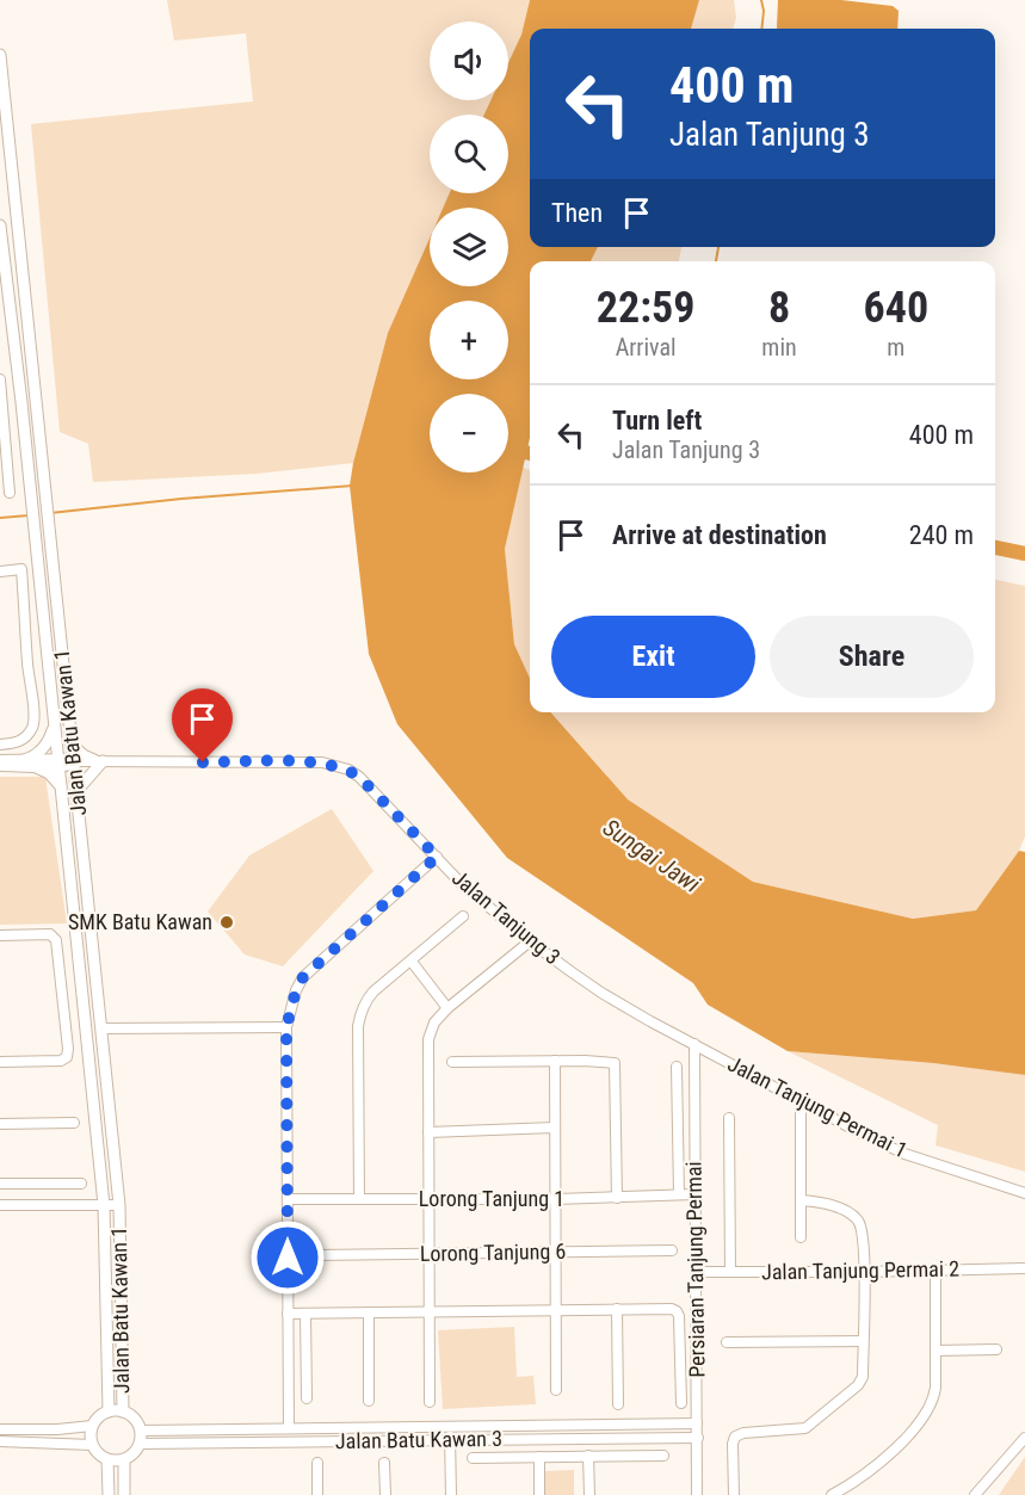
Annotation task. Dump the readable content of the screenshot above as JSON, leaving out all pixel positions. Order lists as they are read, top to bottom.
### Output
{
  "streets": {
    "street": [
      "Jalan Batu Kawan 1",
      "Jalan Tanjung 3",
      "Jalan Tanjung Permai 1",
      "Lorong Tanjung 1",
      "Lorong Tanjung 6",
      "Persiaran Tanjung Permai",
      "Jalan Tanjung Permai 2",
      "Jalan Batu Kawan 3"
    ]
  },
  "crossings": [
    ["Jalan Batu Kawan 1", "Jalan Tanjung 3"],
    ["Jalan Batu Kawan 1", "Jalan Batu Kawan 3"],
    ["Jalan Tanjung 3", "Jalan Tanjung Permai 1"],
    ["Jalan Tanjung 3", "Persiaran Tanjung Permai"],
    ["Jalan Tanjung Permai 1", "Persiaran Tanjung Permai"],
    ["Lorong Tanjung 1", "Persiaran Tanjung Permai"],
    ["Persiaran Tanjung Permai", "Jalan Tanjung Permai 2"],
    ["Persiaran Tanjung Permai", "Jalan Batu Kawan 3"]
  ],
  "water": ["Sungai Jawi"],
  "places": ["SMK Batu Kawan"],
  "page": {
    "map_buttons": ["+", "−"],
    "turn": ["400 m", "Jalan Tanjung 3"],
    "then": "Then",
    "eta": [
      "22:59",
      "Arrival",
      "8",
      "min",
      "640",
      "m"
    ],
    "list": [
      {
        "name": "Turn left",
        "note": "Jalan Tanjung 3",
        "value": "400 m"
      },
      {
        "name": "Arrive at destination",
        "value": "240 m"
      }
    ],
    "buttons": ["Exit", "Share"]
  }
}
